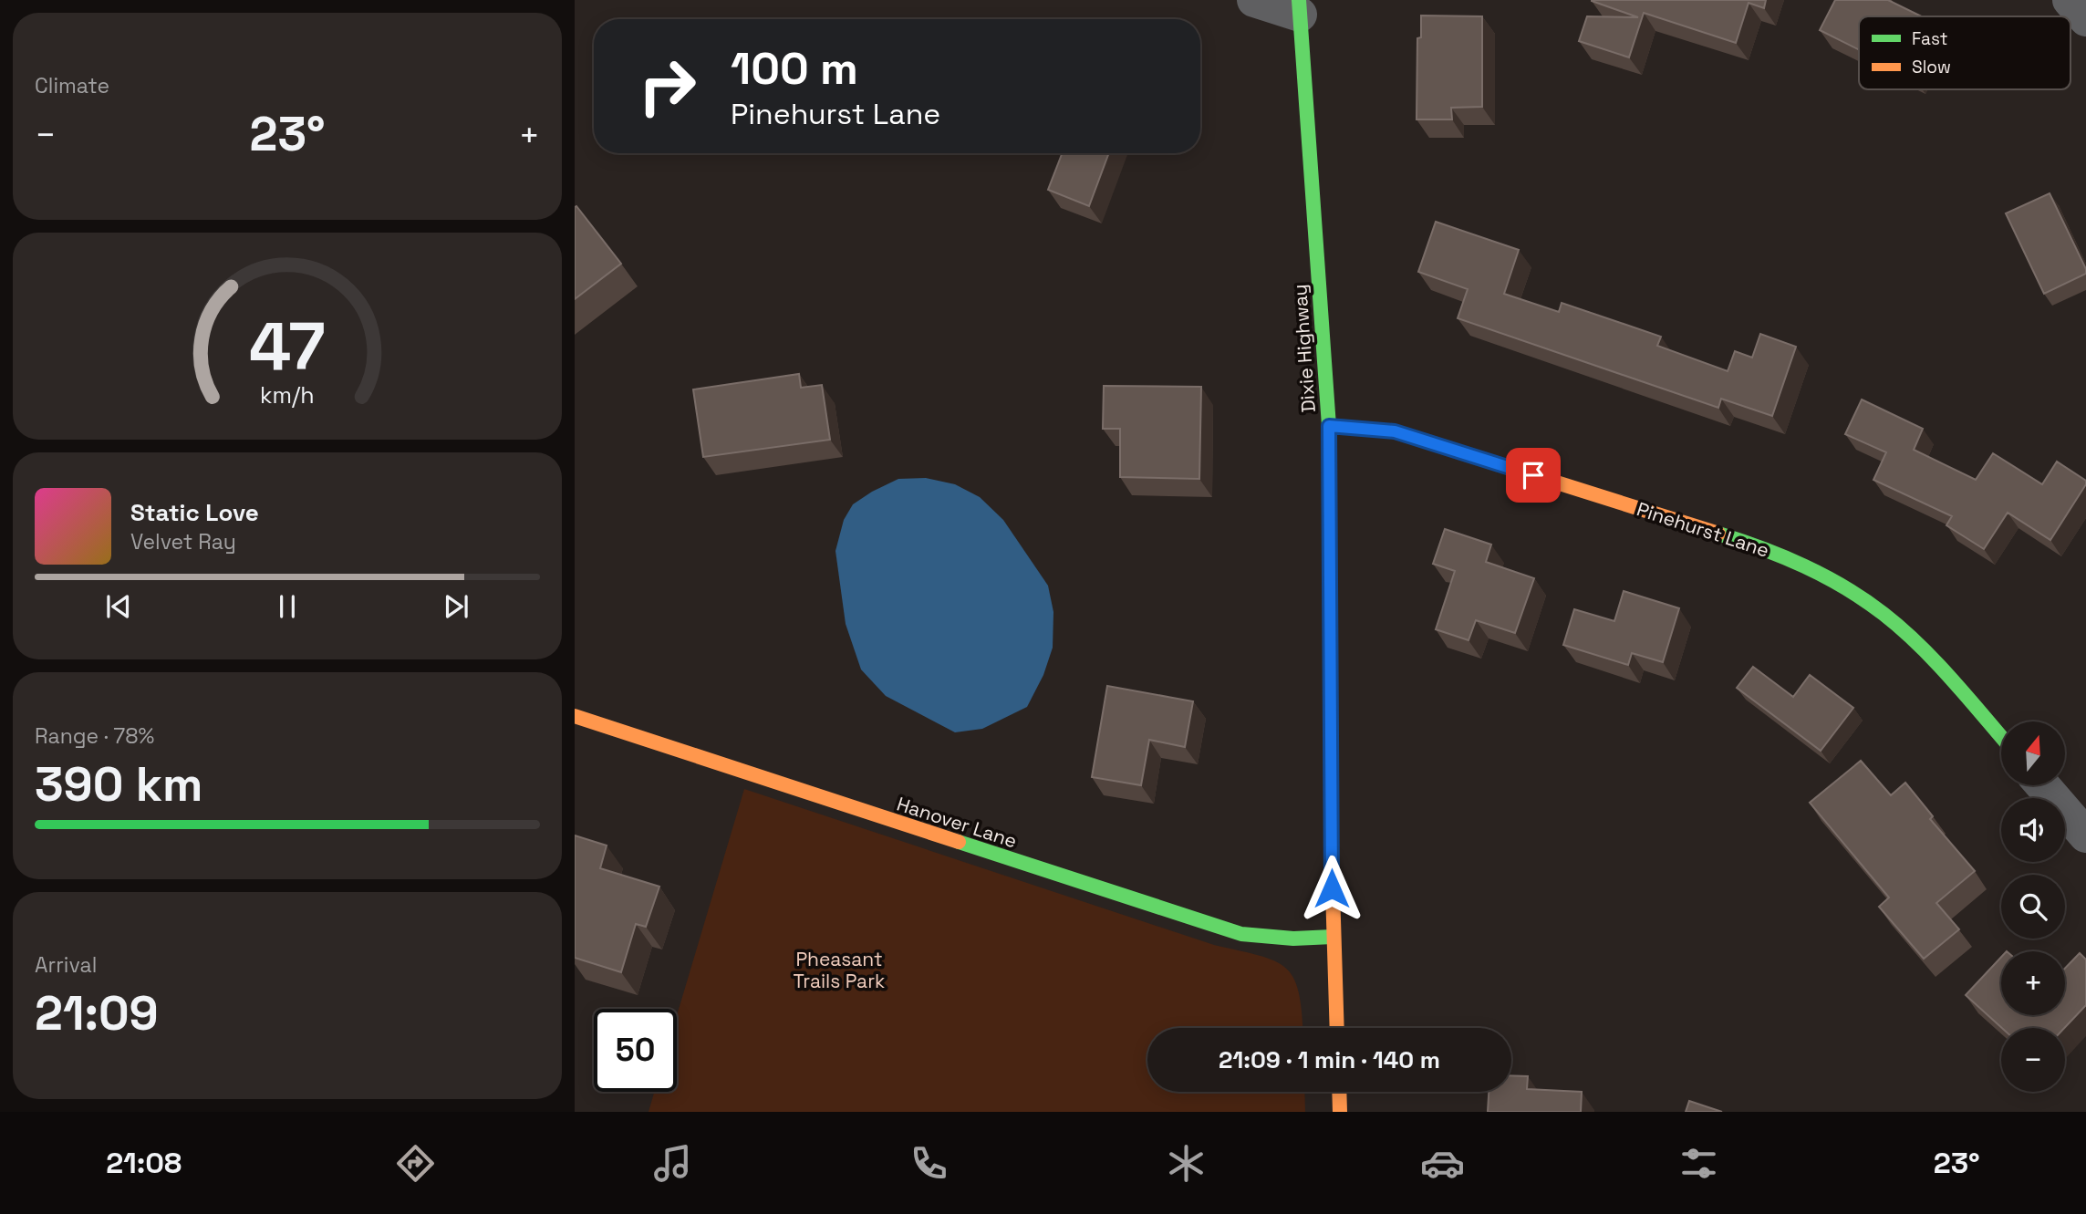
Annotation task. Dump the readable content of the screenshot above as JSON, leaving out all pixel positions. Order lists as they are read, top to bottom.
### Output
{
  "streets": {
    "street": ["Dixie Highway", "Pinehurst Lane", "Hanover Lane"]
  },
  "crossings": [
    ["Dixie Highway", "Pinehurst Lane"],
    ["Dixie Highway", "Hanover Lane"]
  ],
  "parks": ["Pheasant Trails Park"],
  "legend": ["Fast", "Slow"],
  "north": "top",
  "page": {
    "tile": [
      "Climate",
      ["Range · 78%", "390 km"],
      ["Arrival", "21:09"]
    ],
    "turn": ["100 m", "Pinehurst Lane"],
    "heat": ["−", "23°", "+"],
    "song": ["Static Love", "Velvet Ray"],
    "map_buttons": ["+", "−"],
    "limit": "50",
    "trip": "21:09 · 1 min · 140 m",
    "tabs": ["21:08", "23°"],
    "gauge": ["47", "km/h"]
  }
}
